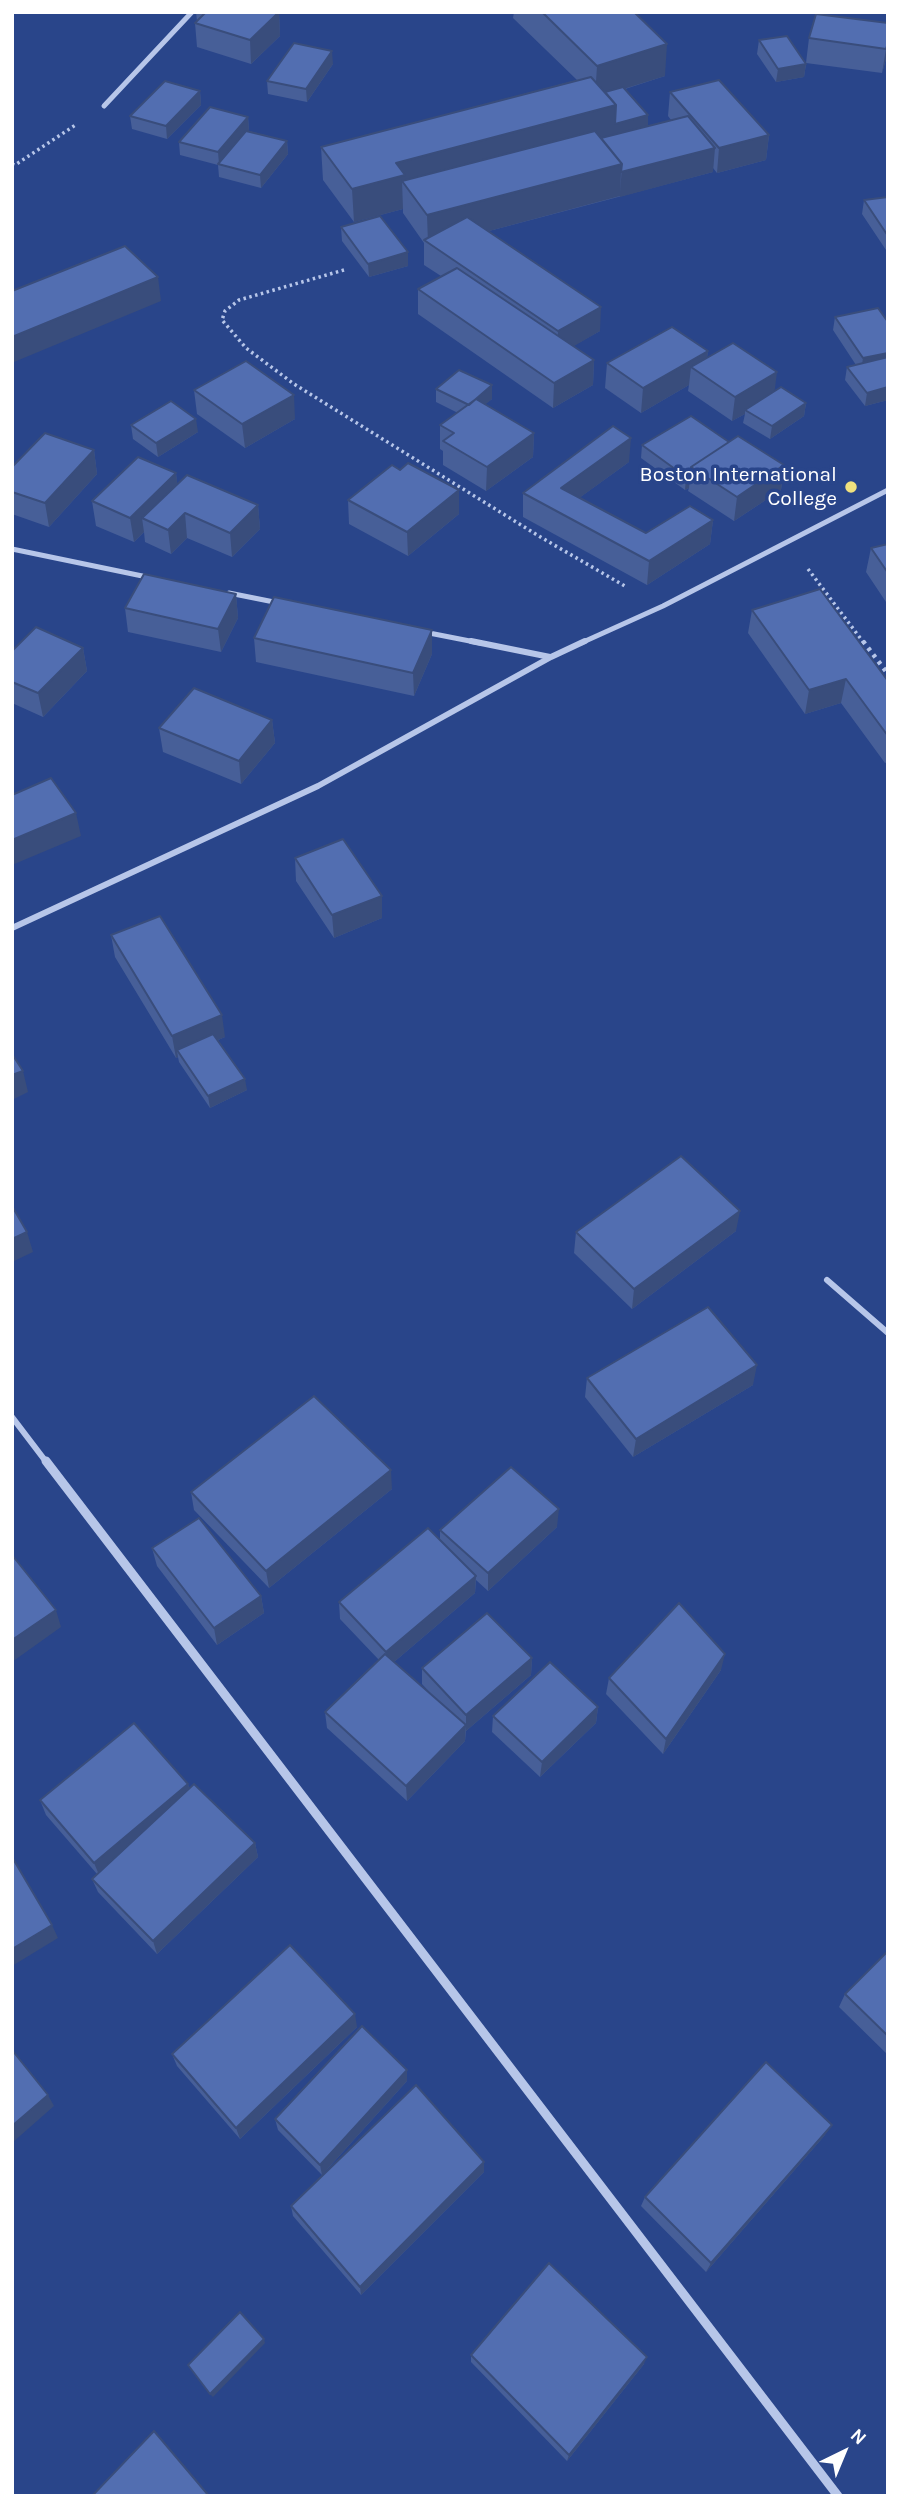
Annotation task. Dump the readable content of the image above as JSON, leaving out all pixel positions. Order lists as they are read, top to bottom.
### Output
{
  "places": ["Boston International College"],
  "north": "top right"
}
